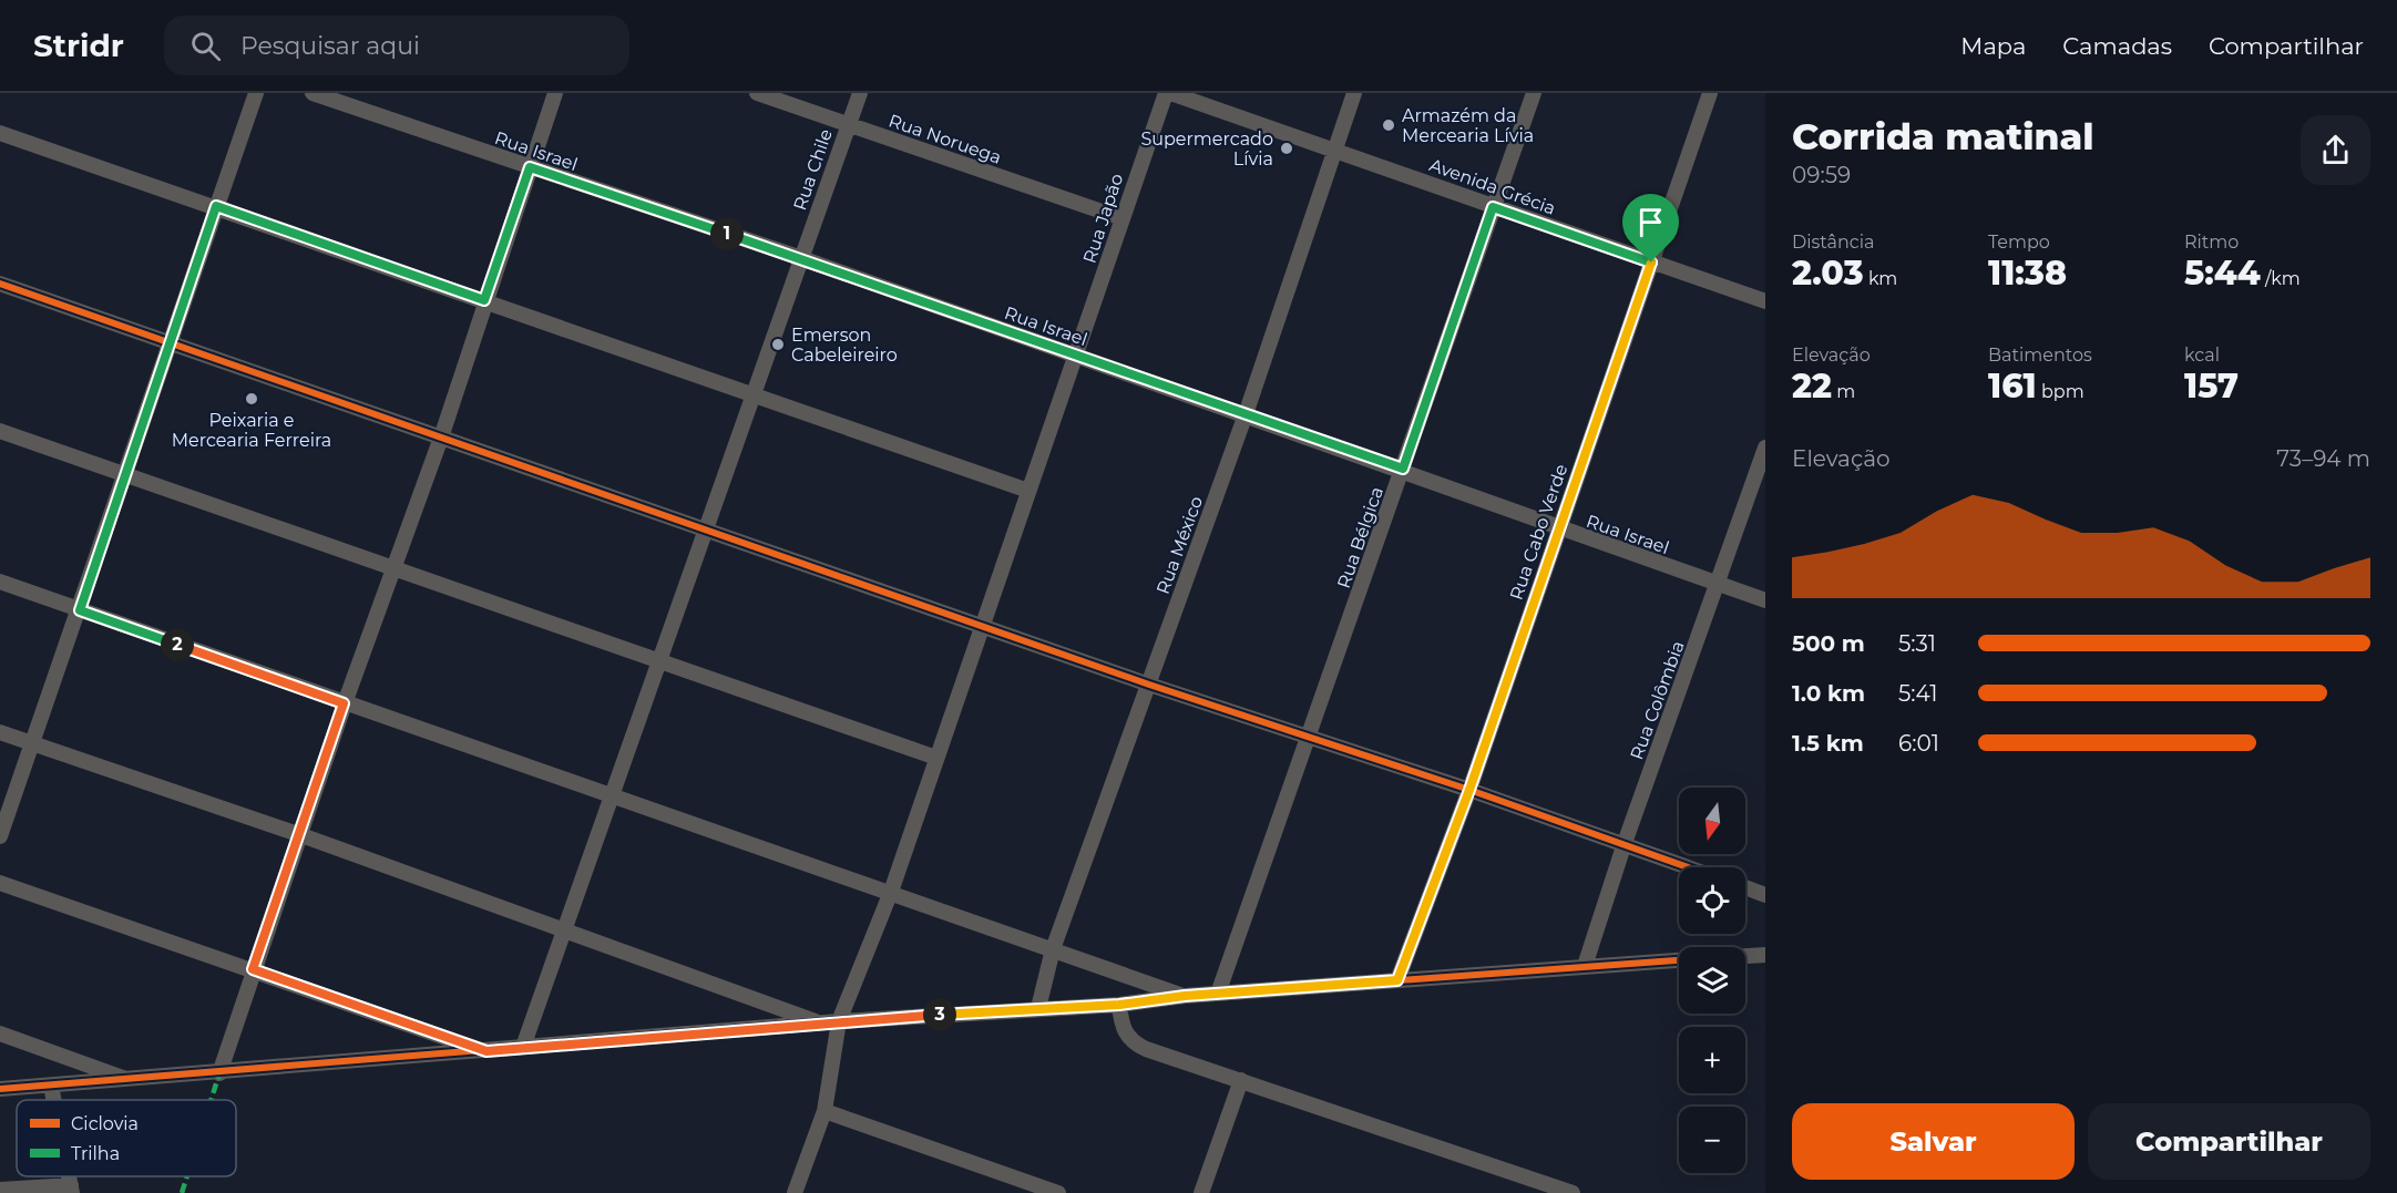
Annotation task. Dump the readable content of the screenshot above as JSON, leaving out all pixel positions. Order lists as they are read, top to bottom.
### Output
{
  "streets": {
    "street": [
      "Rua Noruega",
      "Rua Israel",
      "Rua Chile",
      "Avenida Grécia",
      "Rua Japão",
      "Rua Cabo Verde",
      "Rua Bélgica",
      "Rua México",
      "Rua Colômbia"
    ]
  },
  "crossings": [
    ["Rua Noruega", "Rua Chile"],
    ["Rua Noruega", "Rua Japão"],
    ["Rua Israel", "Rua Chile"],
    ["Rua Israel", "Rua Japão"],
    ["Rua Israel", "Rua Cabo Verde"],
    ["Rua Israel", "Rua Bélgica"],
    ["Rua Israel", "Rua México"],
    ["Rua Israel", "Rua Colômbia"],
    ["Avenida Grécia", "Rua Cabo Verde"],
    ["Avenida Grécia", "Rua Bélgica"],
    ["Avenida Grécia", "Rua México"]
  ],
  "places": [
    "Armazém da Mercearia Lívia",
    "Supermercado Lívia",
    "Emerson Cabeleireiro",
    "Peixaria e Mercearia Ferreira"
  ],
  "legend": ["Ciclovia", "Trilha"],
  "north": "bottom",
  "page": {
    "header": "Stridr",
    "search": "Pesquisar aqui",
    "nav": ["Mapa", "Camadas", "Compartilhar"],
    "heading": ["Corrida matinal", "09:59"],
    "stats": [
      ["Distância", "2.03 km"],
      ["Tempo", "11:38"],
      ["Ritmo", "5:44 /km"],
      ["Elevação", "22 m"],
      ["Batimentos", "161 bpm"],
      ["kcal", "157"]
    ],
    "pins": ["1", "2", "3"],
    "chart": ["Elevação", "73–94 m"],
    "list": [
      {
        "name": "500 m",
        "note": "5:31"
      },
      {
        "name": "1.0 km",
        "note": "5:41"
      },
      {
        "name": "1.5 km",
        "note": "6:01"
      }
    ],
    "map_buttons": ["+", "−"],
    "buttons": ["Salvar", "Compartilhar"]
  }
}
